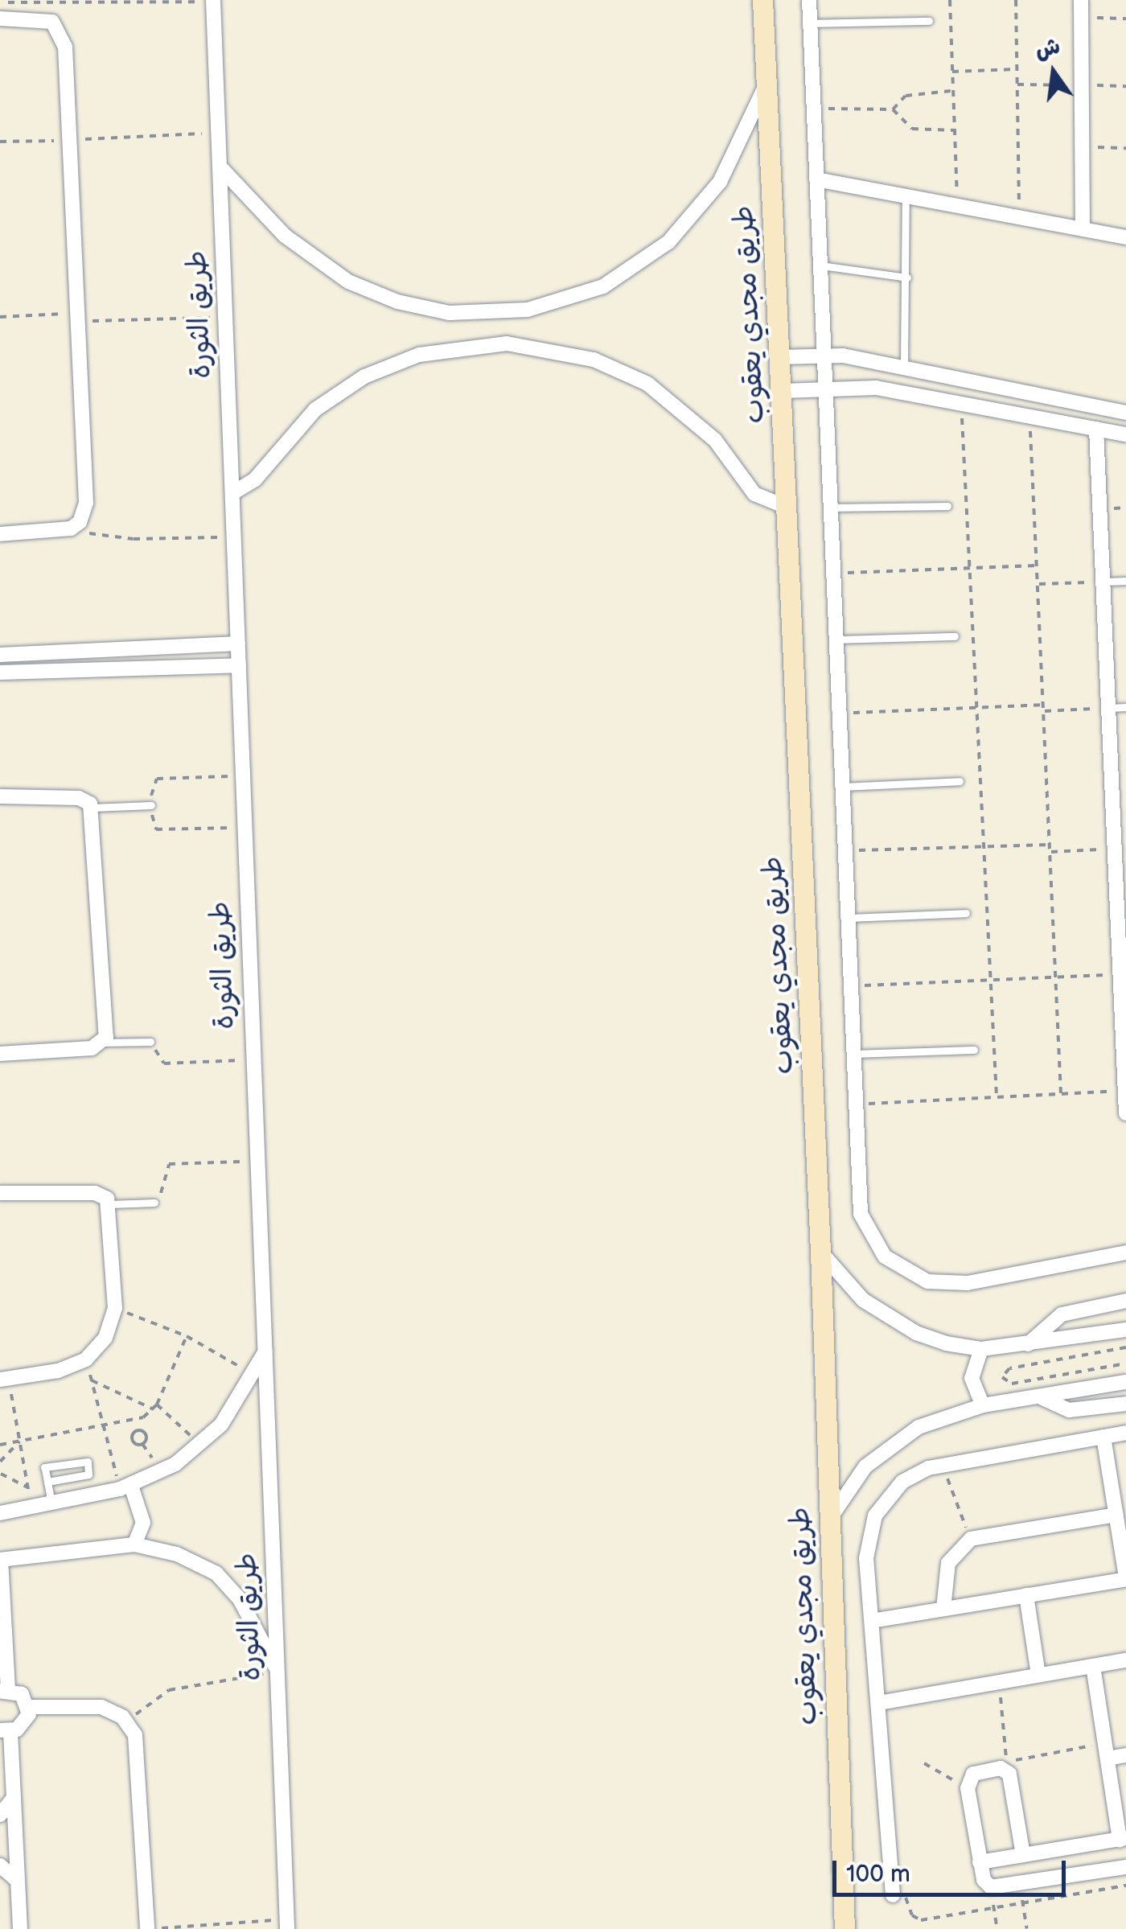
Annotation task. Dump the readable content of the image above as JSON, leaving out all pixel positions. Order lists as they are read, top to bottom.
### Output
{
  "streets": {
    "street": ["طريق الثورة", "طريق مجدي يعقوب"]
  },
  "scale_bar": "100 m",
  "north": "top"
}
